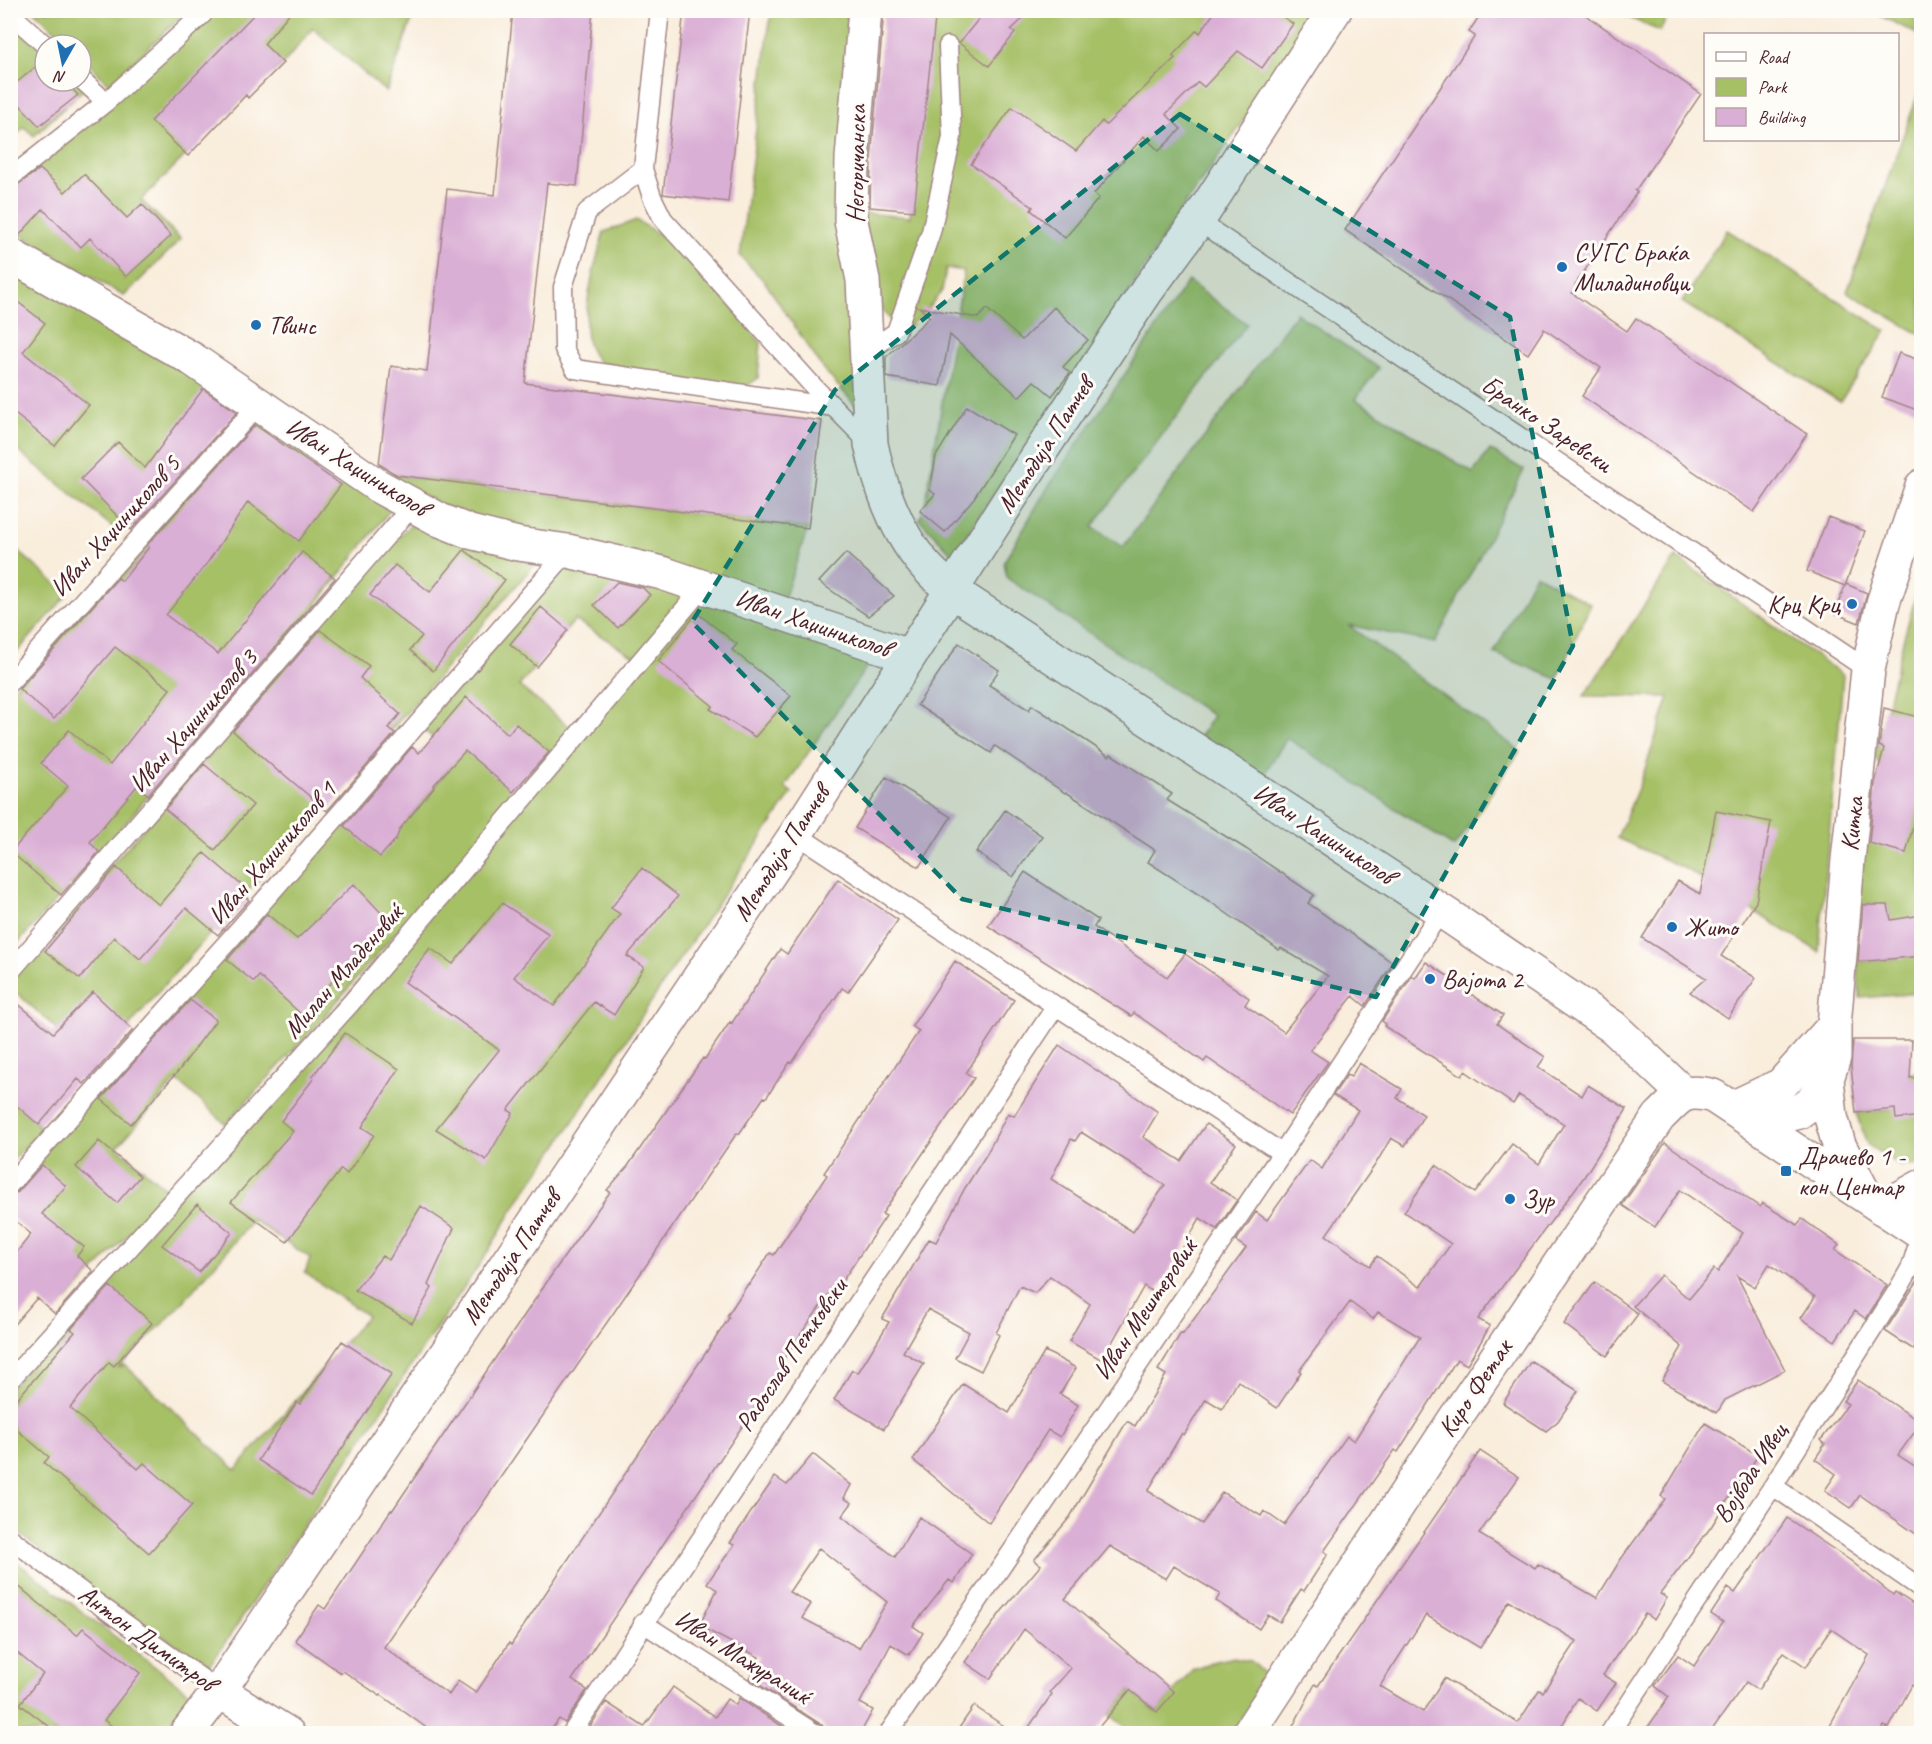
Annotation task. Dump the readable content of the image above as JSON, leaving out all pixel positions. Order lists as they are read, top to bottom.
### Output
{
  "streets": {
    "street": [
      "Негоричанска",
      "Методија Патчев",
      "Иван Хаџиниколов",
      "Китка",
      "Киро Фетак",
      "Антон Димитров"
    ],
    "lane": [
      "Бранко Заревски",
      "Иван Хаџиниколов 5",
      "Иван Хаџиниколов 3",
      "Иван Хаџиниколов 1",
      "Милан Младеновиќ",
      "Иван Мештеровиќ",
      "Радослав Петковски",
      "Војвода Ивец",
      "Иван Мажураниќ"
    ]
  },
  "crossings": [
    ["Негоричанска", "Методија Патчев"],
    ["Негоричанска", "Иван Хаџиниколов"],
    ["Бранко Заревски", "Методија Патчев"],
    ["Бранко Заревски", "Китка"],
    ["Методија Патчев", "Иван Хаџиниколов"],
    ["Методија Патчев", "Антон Димитров"],
    ["Иван Хаџиниколов", "Иван Хаџиниколов 5"],
    ["Иван Хаџиниколов", "Иван Хаџиниколов 3"],
    ["Иван Хаџиниколов", "Иван Хаџиниколов 1"],
    ["Иван Хаџиниколов", "Милан Младеновиќ"],
    ["Иван Хаџиниколов", "Иван Мештеровиќ"],
    ["Иван Хаџиниколов", "Киро Фетак"],
    ["Радослав Петковски", "Иван Мажураниќ"]
  ],
  "places": {
    "other": [
      "СУГС Браќа Миладиновци",
      "Твинс",
      "Крц Крц",
      "Жито",
      "Вајота 2",
      "Зур"
    ],
    "transit": ["Драчево 1 - кон Центар"]
  },
  "legend": ["Road", "Park", "Building"],
  "north": "bottom"
}
